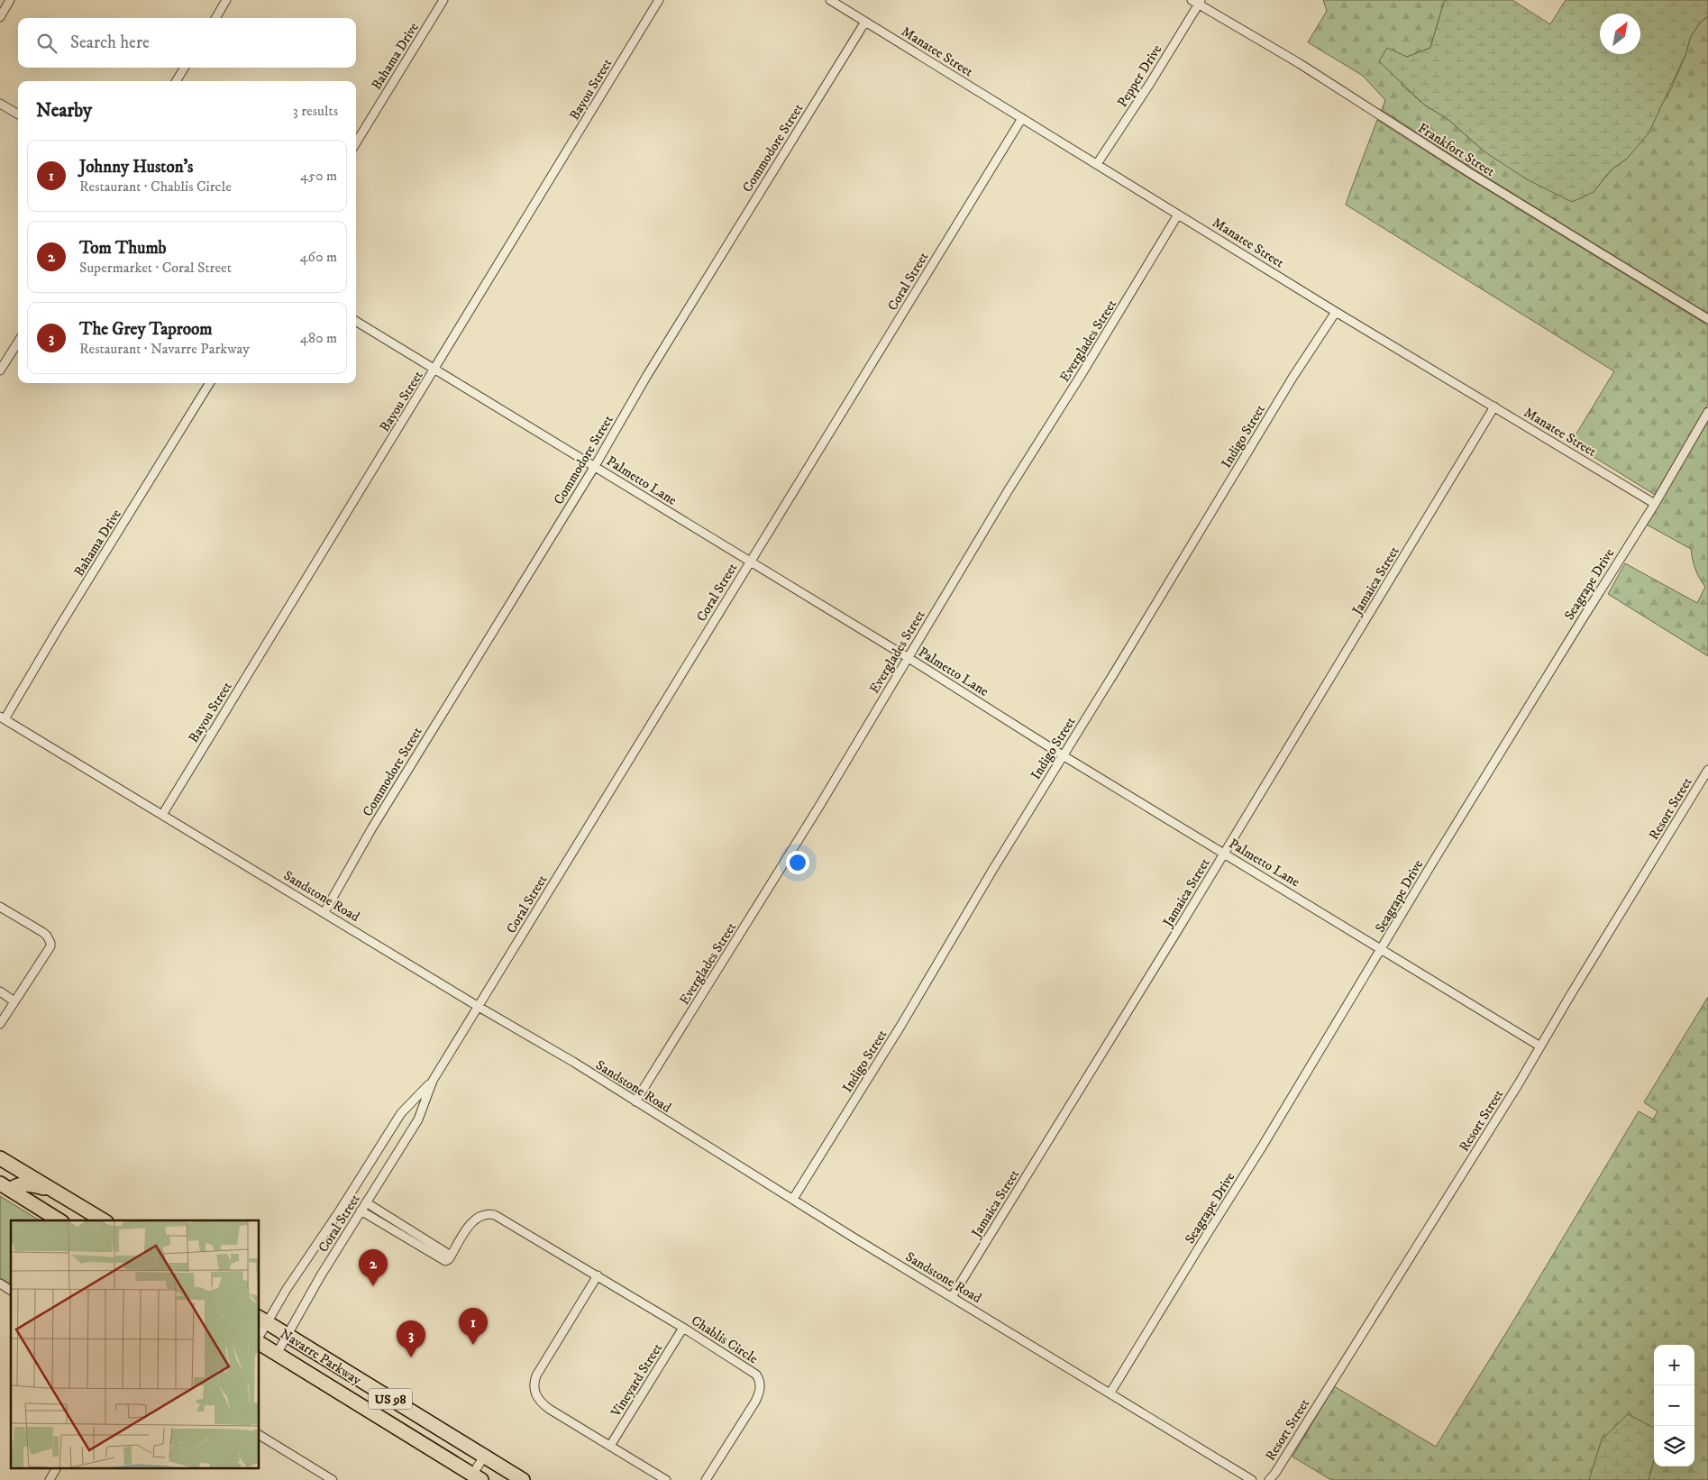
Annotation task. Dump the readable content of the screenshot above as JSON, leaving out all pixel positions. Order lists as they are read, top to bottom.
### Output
{
  "streets": {
    "highway": ["Navarre Parkway", "US 98"],
    "street": [
      "Manatee Street",
      "Bahama Drive",
      "Pepper Drive",
      "Bayou Street",
      "Commodore Street",
      "Frankfort Street",
      "Coral Street",
      "Everglades Street",
      "Indigo Street",
      "Palmetto Lane",
      "Jamaica Street",
      "Seagrape Drive",
      "Resort Street",
      "Sandstone Road",
      "Chablis Circle",
      "Vineyard Street"
    ]
  },
  "crossings": [
    ["Manatee Street", "Pepper Drive"],
    ["Manatee Street", "Commodore Street"],
    ["Manatee Street", "Coral Street"],
    ["Manatee Street", "Everglades Street"],
    ["Manatee Street", "Indigo Street"],
    ["Manatee Street", "Jamaica Street"],
    ["Manatee Street", "Seagrape Drive"],
    ["Bahama Drive", "Sandstone Road"],
    ["Pepper Drive", "Frankfort Street"],
    ["Bayou Street", "Palmetto Lane"],
    ["Bayou Street", "Sandstone Road"],
    ["Commodore Street", "Palmetto Lane"],
    ["Commodore Street", "Sandstone Road"],
    ["Coral Street", "Palmetto Lane"],
    ["Coral Street", "Sandstone Road"],
    ["Coral Street", "Navarre Parkway"],
    ["Everglades Street", "Palmetto Lane"],
    ["Everglades Street", "Sandstone Road"],
    ["Indigo Street", "Palmetto Lane"],
    ["Indigo Street", "Sandstone Road"],
    ["Palmetto Lane", "Jamaica Street"],
    ["Palmetto Lane", "Seagrape Drive"],
    ["Palmetto Lane", "Resort Street"],
    ["Jamaica Street", "Sandstone Road"],
    ["Seagrape Drive", "Sandstone Road"],
    ["Chablis Circle", "Vineyard Street"]
  ],
  "north": "top right",
  "page": {
    "search": "Search here",
    "heading": ["Nearby", "3 results"],
    "list": [
      {
        "mark": "1",
        "name": "Johnny Huston's",
        "note": "Restaurant · Chablis Circle",
        "value": "450 m"
      },
      {
        "mark": "2",
        "name": "Tom Thumb",
        "note": "Supermarket · Coral Street",
        "value": "460 m"
      },
      {
        "mark": "3",
        "name": "The Grey Taproom",
        "note": "Restaurant · Navarre Parkway",
        "value": "480 m"
      }
    ],
    "pins": ["2", "1", "3"],
    "map_buttons": ["+", "−"]
  }
}
